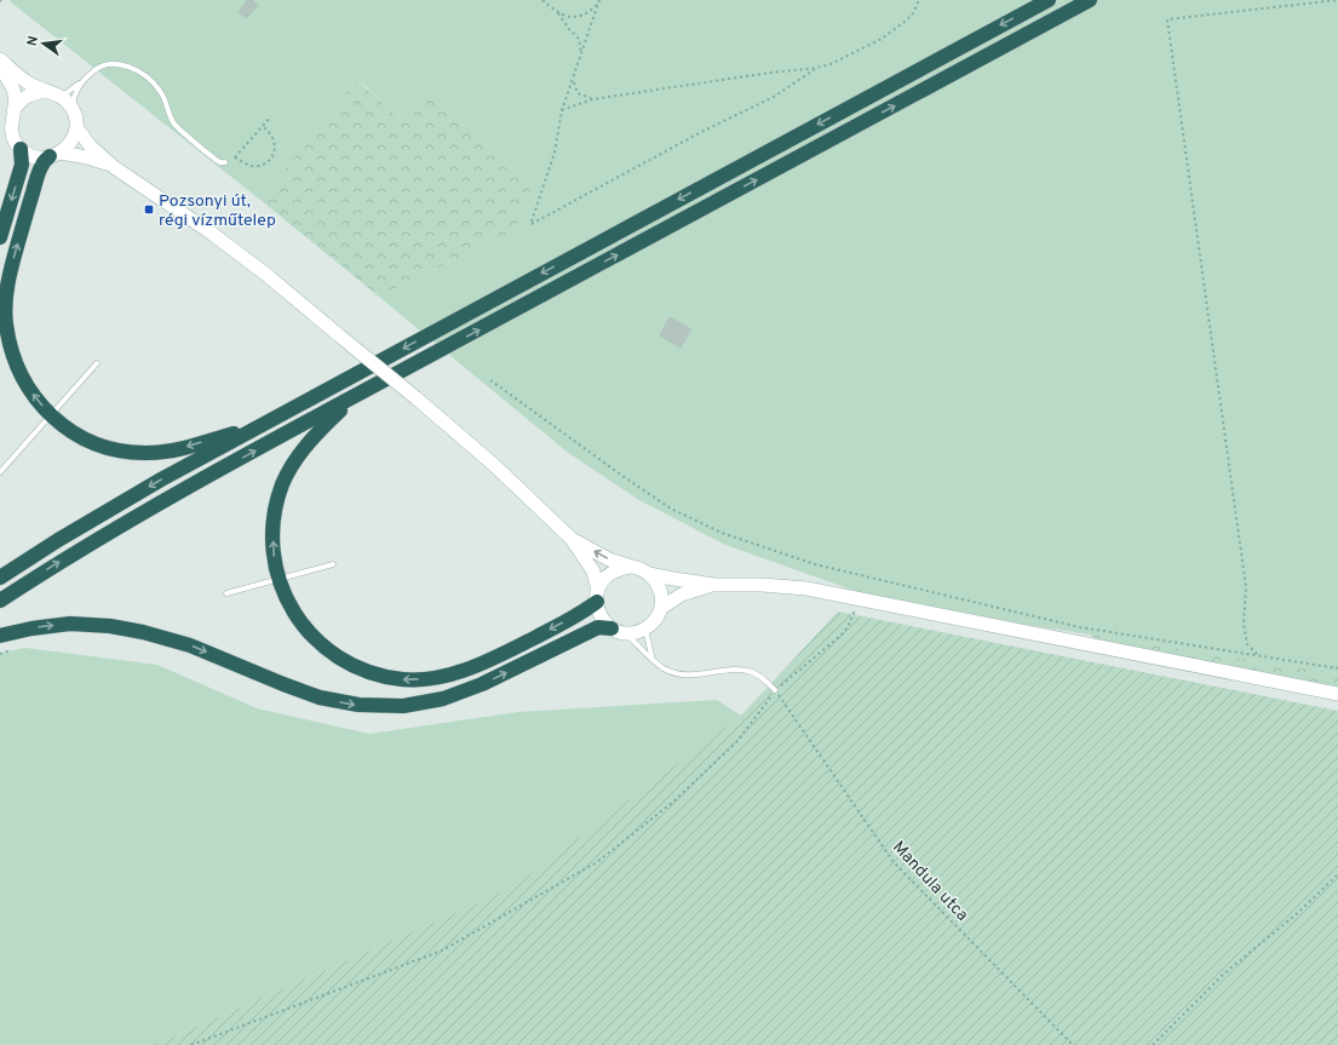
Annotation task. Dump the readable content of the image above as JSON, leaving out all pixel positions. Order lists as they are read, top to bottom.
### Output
{
  "streets": {
    "path": ["Mandula utca"]
  },
  "places": {
    "transit": ["Pozsonyi út, régi vízműtelep"]
  },
  "north": "left"
}
